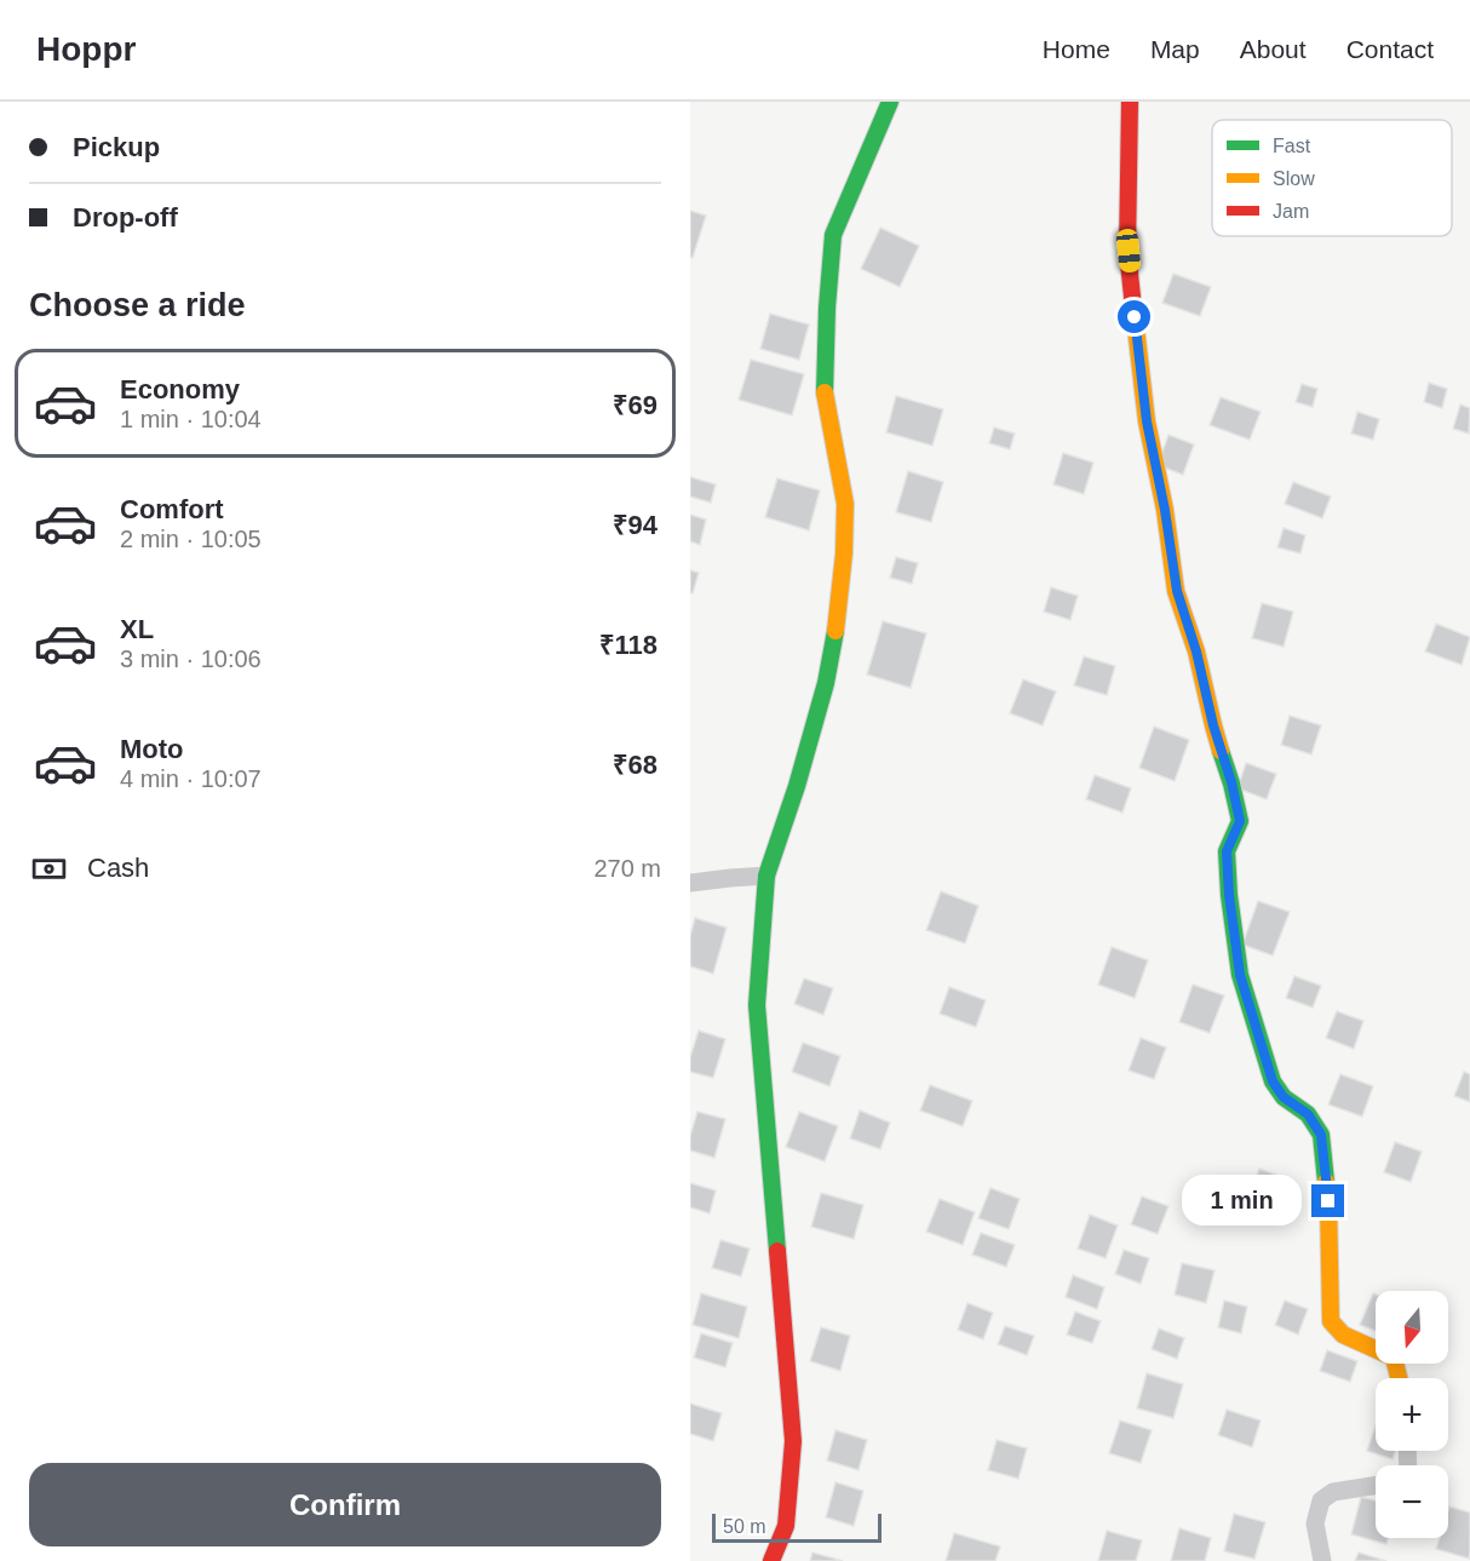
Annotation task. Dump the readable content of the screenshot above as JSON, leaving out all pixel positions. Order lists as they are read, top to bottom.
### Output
{
  "legend": ["Fast", "Slow", "Jam"],
  "scale_bar": "50 m",
  "north": "bottom",
  "page": {
    "header": "Hoppr",
    "nav": [
      "Home",
      "Map",
      "About",
      "Contact"
    ],
    "banner": ["Pickup", "Drop-off"],
    "heading": "Choose a ride",
    "list": [
      {
        "name": "Economy",
        "note": "1 min · 10:04",
        "value": "₹69"
      },
      {
        "name": "Comfort",
        "note": "2 min · 10:05",
        "value": "₹94"
      },
      {
        "name": "XL",
        "note": "3 min · 10:06",
        "value": "₹118"
      },
      {
        "name": "Moto",
        "note": "4 min · 10:07",
        "value": "₹68"
      }
    ],
    "pay": ["Cash", "270 m"],
    "bubble": "1 min",
    "map_buttons": ["+", "−"],
    "buttons": "Confirm",
    "scale": "50 m"
  }
}
